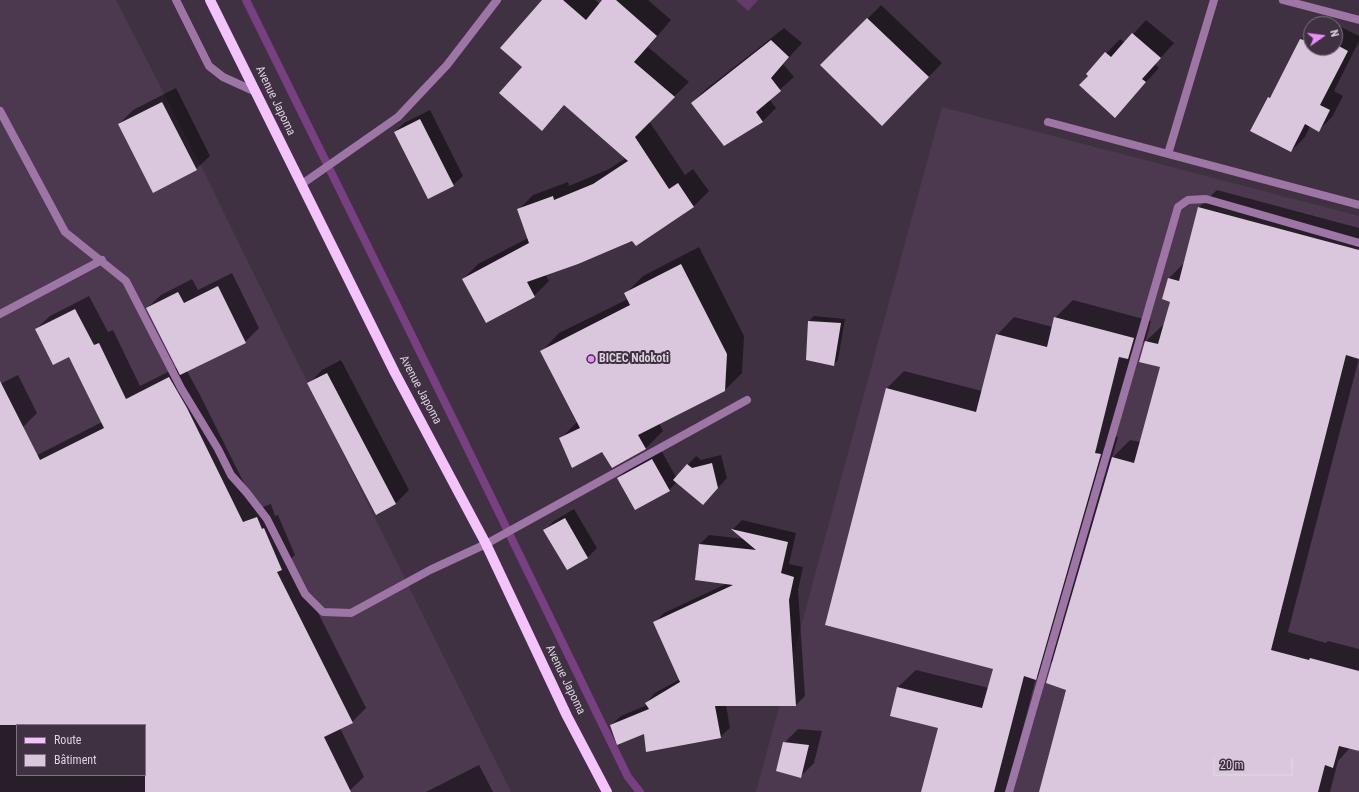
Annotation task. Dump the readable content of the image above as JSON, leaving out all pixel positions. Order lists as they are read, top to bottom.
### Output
{
  "streets": {
    "main road": ["Avenue Japoma"]
  },
  "places": ["BICEC Ndokoti"],
  "legend": ["Route", "Bâtiment"],
  "scale_bar": "20 m",
  "north": "right"
}
